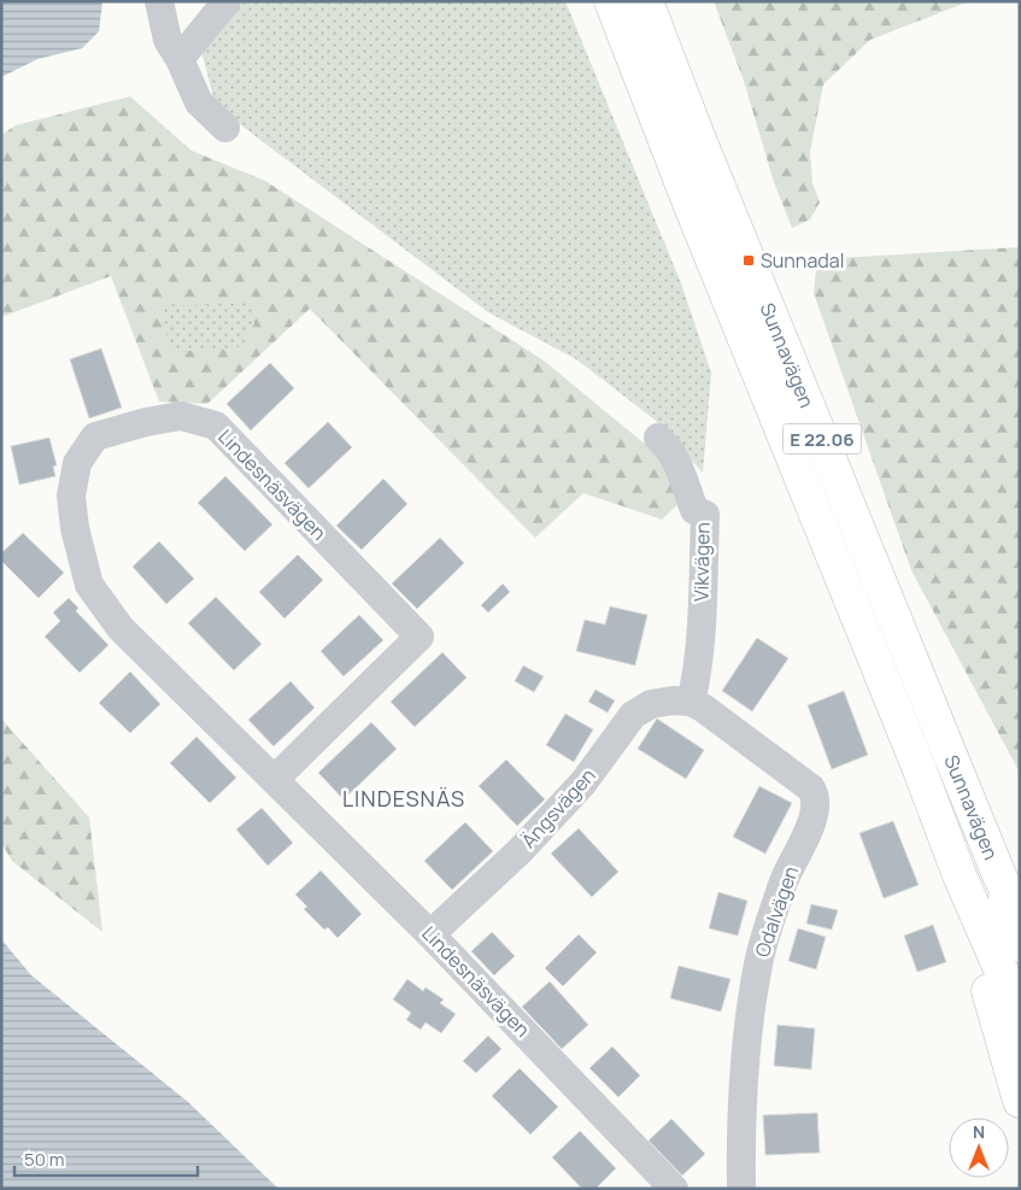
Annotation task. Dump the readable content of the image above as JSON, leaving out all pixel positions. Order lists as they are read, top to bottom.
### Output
{
  "streets": {
    "highway": ["Sunnavägen", "E 22.06"],
    "street": [
      "Lindesnäsvägen",
      "Vikvägen",
      "Ängsvägen",
      "Odalvägen"
    ]
  },
  "crossings": [
    ["Sunnavägen", "E 22.06"],
    ["Lindesnäsvägen", "Ängsvägen"],
    ["Vikvägen", "Ängsvägen"],
    ["Vikvägen", "Odalvägen"],
    ["Ängsvägen", "Odalvägen"]
  ],
  "districts": ["LINDESNÄS"],
  "places": {
    "transit": ["Sunnadal"]
  },
  "scale_bar": "50 m",
  "north": "top"
}
